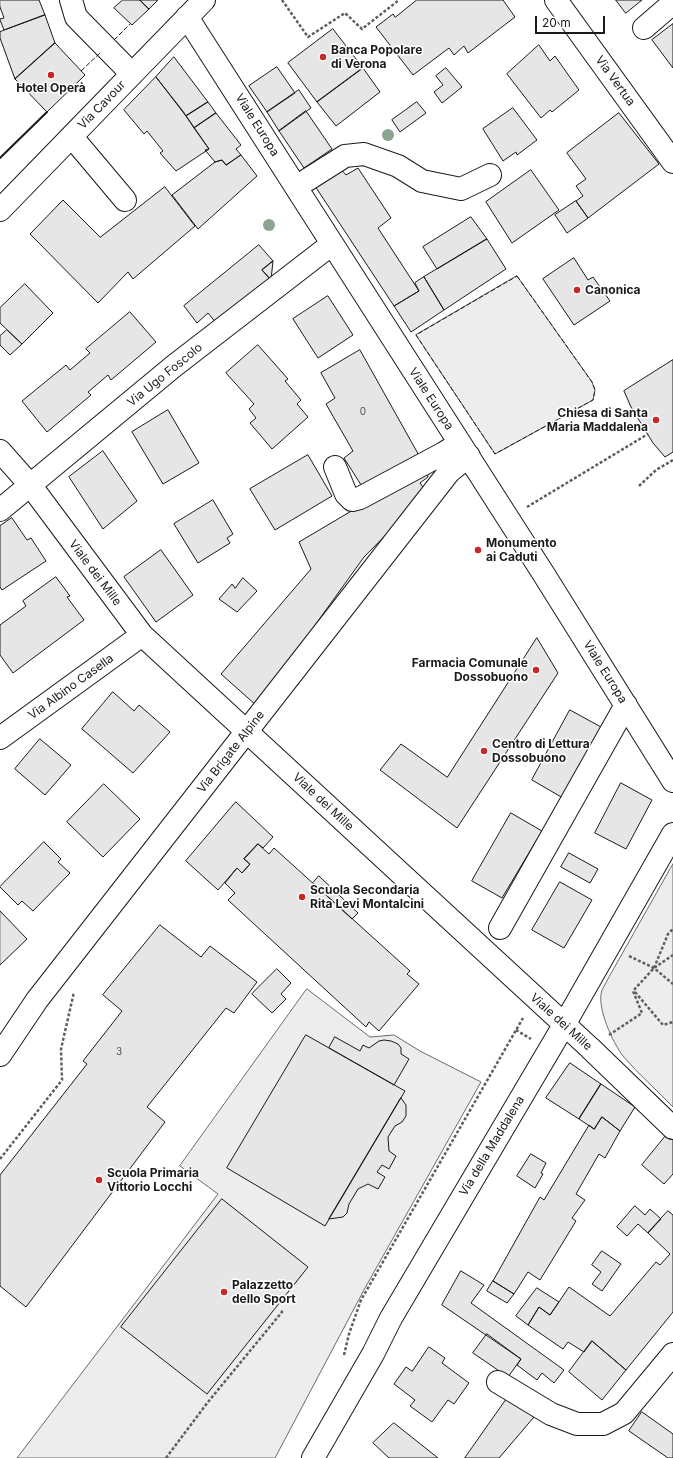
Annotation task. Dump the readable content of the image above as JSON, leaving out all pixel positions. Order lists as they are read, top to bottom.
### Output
{
  "streets": {
    "street": [
      "Via Vertua",
      "Via Cavour",
      "Viale Europa",
      "Via Ugo Foscolo",
      "Viale dei Mille",
      "Via Albino Casella",
      "Via Brigate Alpine",
      "Via della Maddalena"
    ]
  },
  "crossings": [
    ["Via Cavour", "Viale Europa"],
    ["Viale Europa", "Via Ugo Foscolo"],
    ["Viale Europa", "Via Brigate Alpine"],
    ["Via Ugo Foscolo", "Viale dei Mille"],
    ["Viale dei Mille", "Via Albino Casella"],
    ["Viale dei Mille", "Via Brigate Alpine"],
    ["Viale dei Mille", "Via della Maddalena"]
  ],
  "places": [
    "Banca Popolare di Verona",
    "Hotel Operà",
    "Canonica",
    "Chiesa di Santa Maria Maddalena",
    "Monumento ai Caduti",
    "Farmacia Comunale Dossobuono",
    "Centro di Lettura Dossobuono",
    "Scuola Secondaria Rita Levi Montalcini",
    "Scuola Primaria Vittorio Locchi",
    "Palazzetto dello Sport"
  ],
  "house_numbers": ["0", "3"],
  "scale_bar": "20 m"
}
